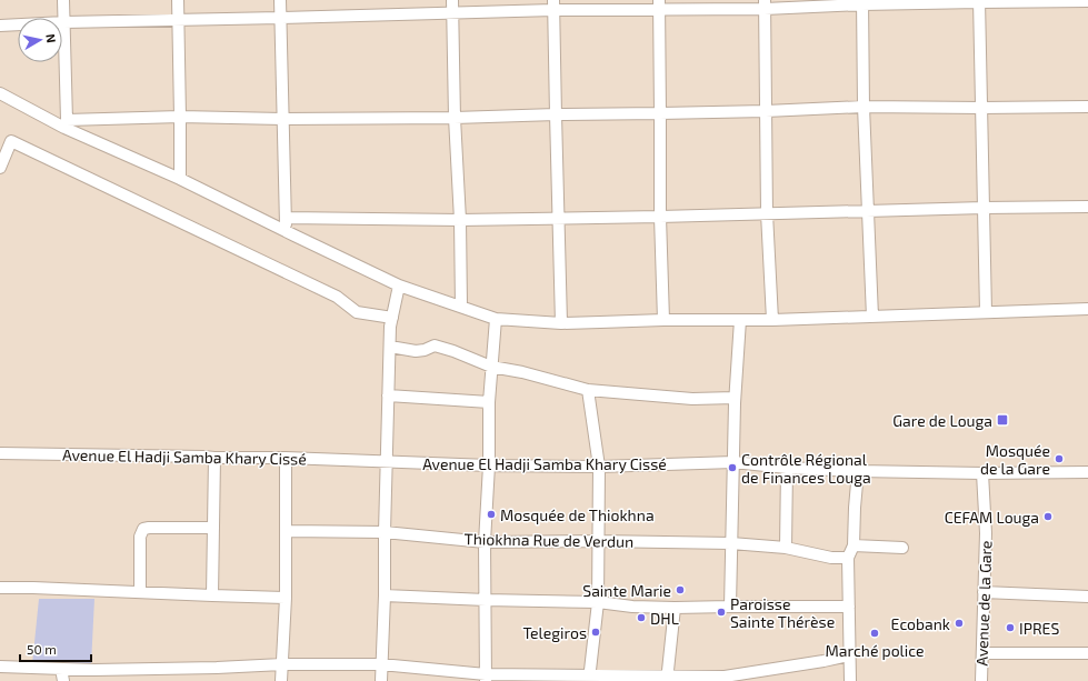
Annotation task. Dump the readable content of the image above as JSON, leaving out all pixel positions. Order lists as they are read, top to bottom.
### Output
{
  "streets": {
    "street": ["Avenue El Hadji Samba Khary Cissé", "Thiokhna Rue de Verdun", "Avenue de la Gare"]
  },
  "crossings": [
    ["Avenue El Hadji Samba Khary Cissé", "Avenue de la Gare"]
  ],
  "places": {
    "transit": ["Gare de Louga"],
    "other": [
      "Mosquée de la Gare",
      "Contrôle Régional de Finances Louga",
      "Mosquée de Thiokhna",
      "CEFAM Louga",
      "Sainte Marie",
      "Paroisse Sainte Thérèse",
      "DHL",
      "Ecobank",
      "IPRES",
      "Telegiros",
      "Marché police"
    ]
  },
  "scale_bar": "50 m",
  "north": "right"
}
